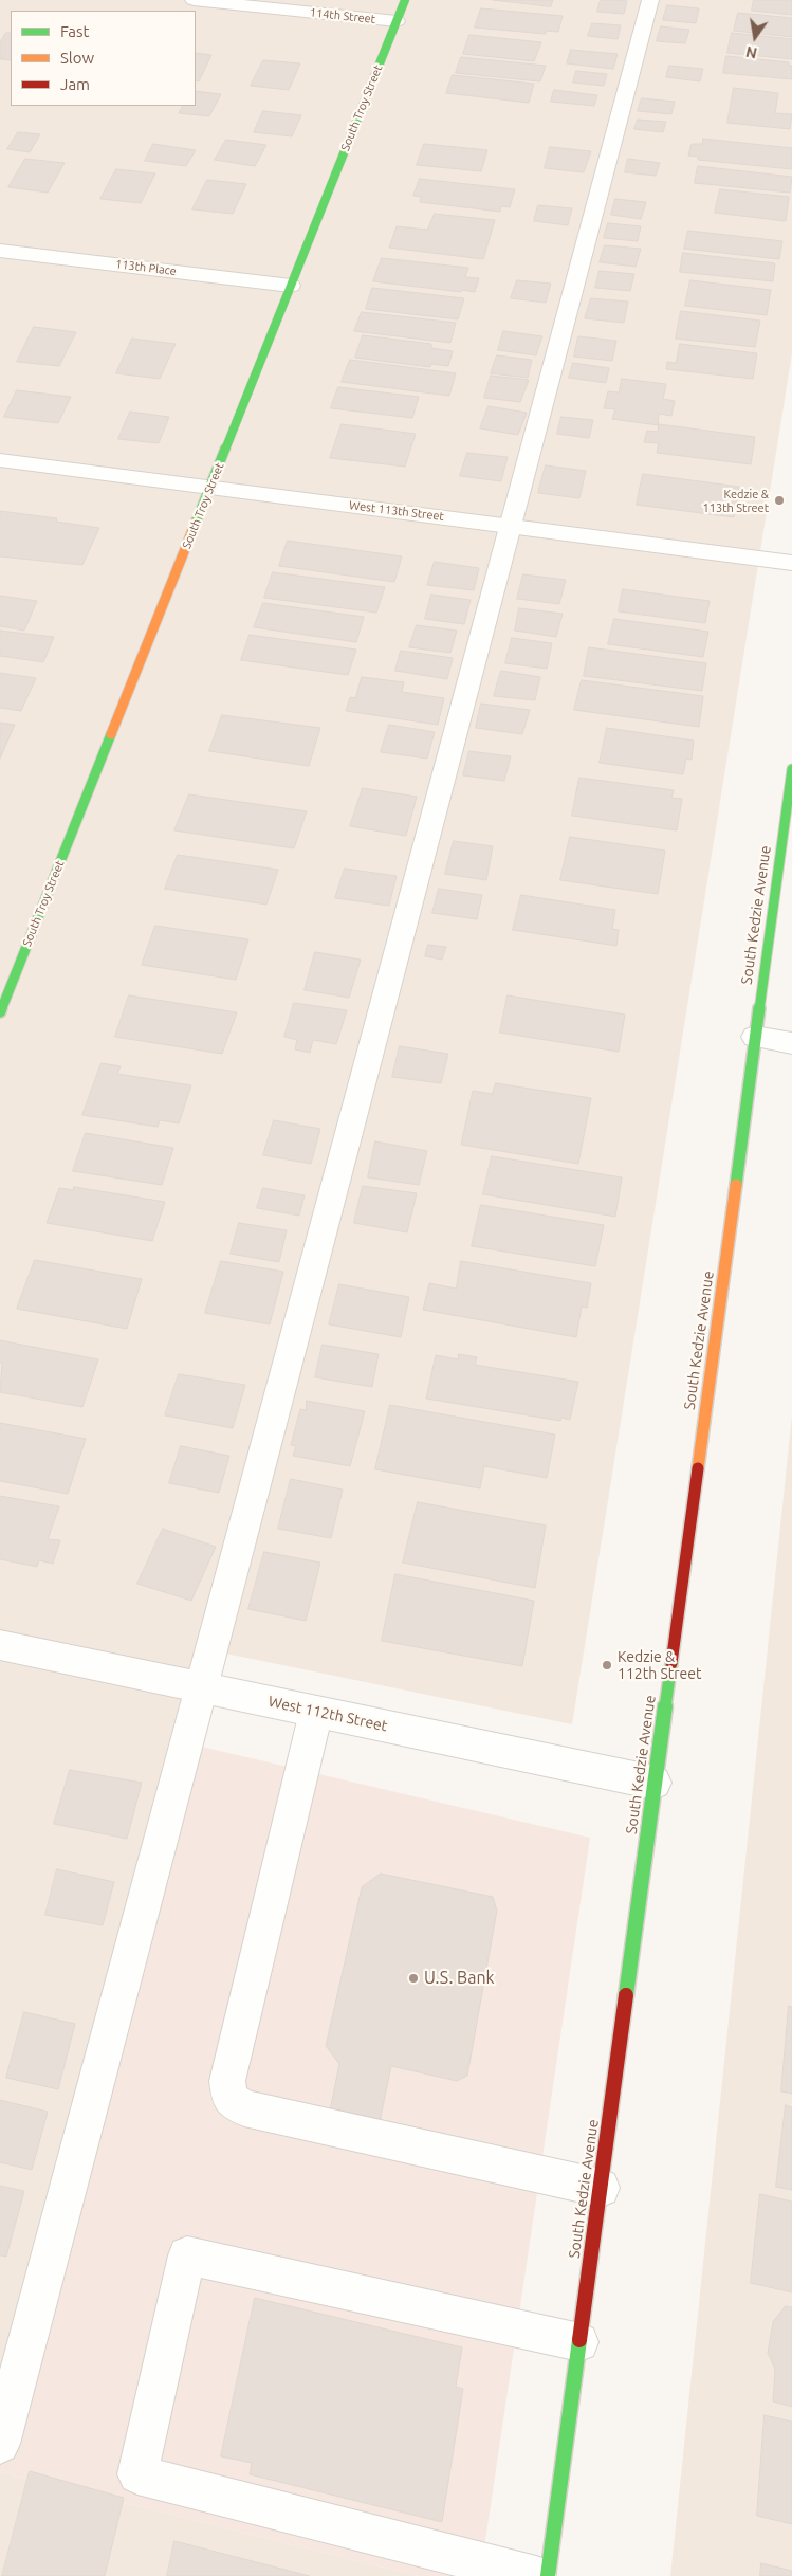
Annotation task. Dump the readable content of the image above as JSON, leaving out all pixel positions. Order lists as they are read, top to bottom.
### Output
{
  "streets": {
    "street": [
      "114th Street",
      "South Troy Street",
      "113th Place",
      "West 113th Street",
      "South Kedzie Avenue",
      "West 112th Street"
    ]
  },
  "crossings": [
    ["114th Street", "South Troy Street"],
    ["South Troy Street", "113th Place"],
    ["South Troy Street", "West 113th Street"],
    ["South Kedzie Avenue", "West 112th Street"]
  ],
  "places": ["Kedzie & 113th Street", "Kedzie & 112th Street", "U.S. Bank"],
  "legend": ["Fast", "Slow", "Jam"],
  "north": "bottom"
}
